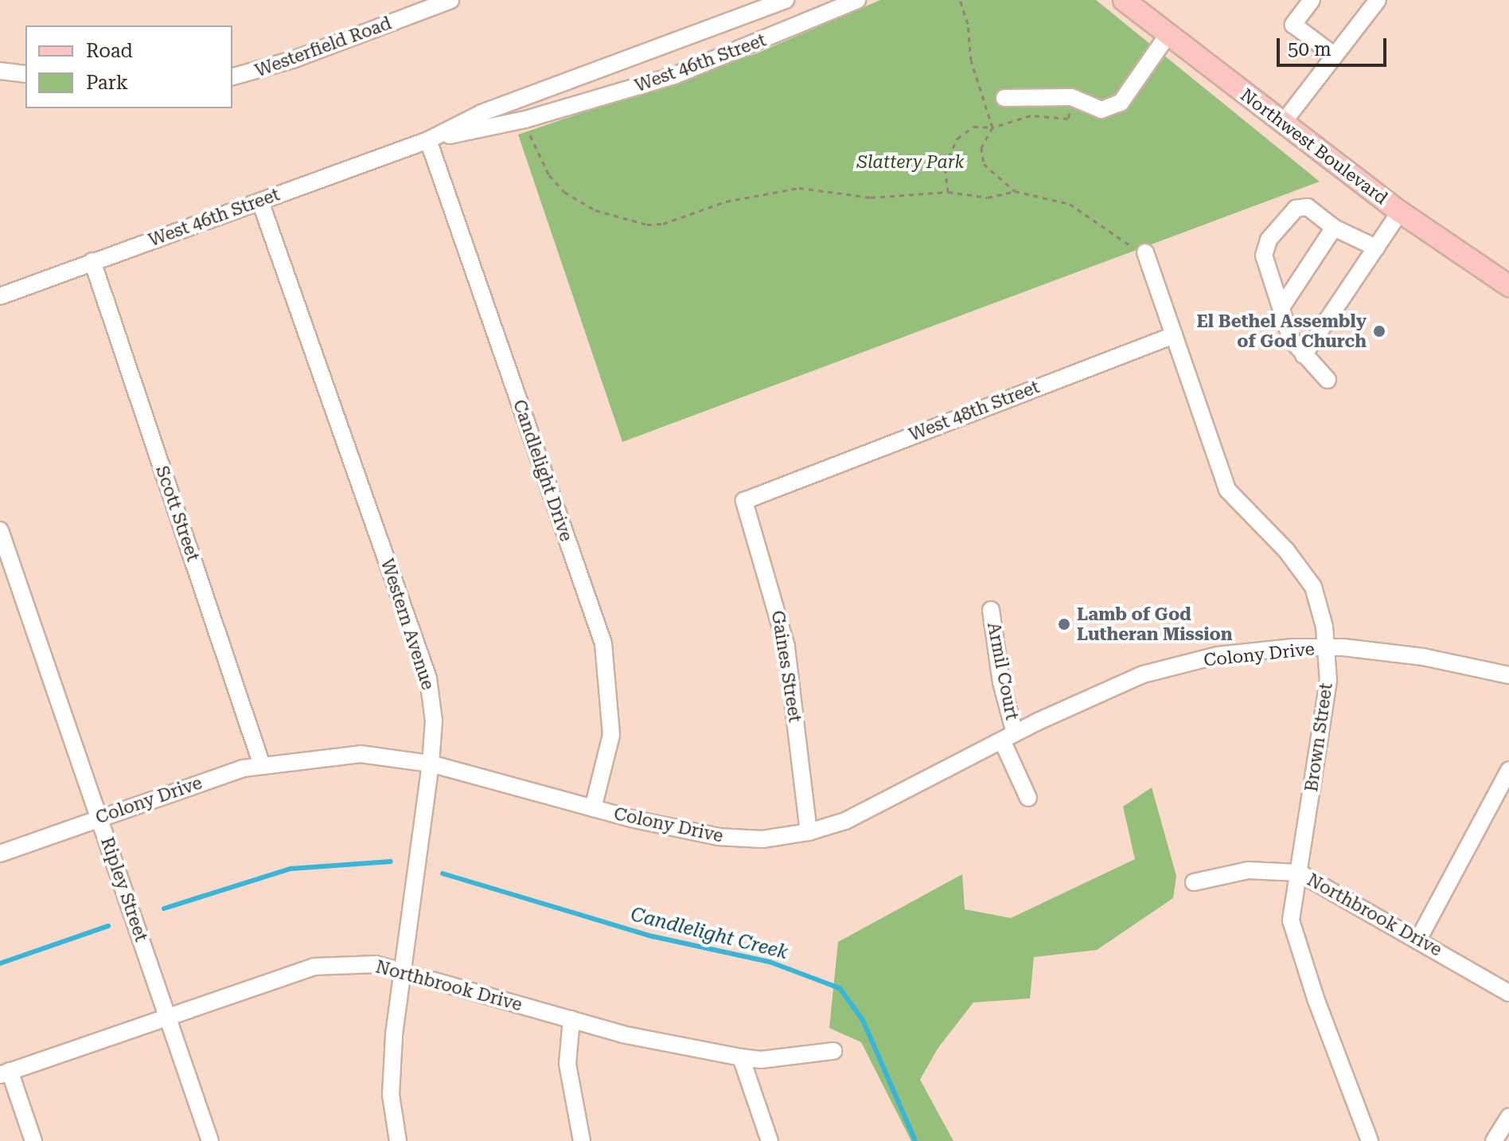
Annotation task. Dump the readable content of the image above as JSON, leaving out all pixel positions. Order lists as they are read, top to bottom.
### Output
{
  "streets": {
    "main road": ["Northwest Boulevard"],
    "street": [
      "Westerfield Road",
      "West 46th Street",
      "West 48th Street",
      "Candlelight Drive",
      "Scott Street",
      "Western Avenue",
      "Colony Drive",
      "Gaines Street",
      "Armil Court",
      "Brown Street",
      "Ripley Street",
      "Northbrook Drive"
    ]
  },
  "crossings": [
    ["West 46th Street", "Candlelight Drive"],
    ["West 46th Street", "Scott Street"],
    ["West 46th Street", "Western Avenue"],
    ["West 48th Street", "Gaines Street"],
    ["West 48th Street", "Brown Street"],
    ["Candlelight Drive", "Colony Drive"],
    ["Scott Street", "Colony Drive"],
    ["Western Avenue", "Colony Drive"],
    ["Western Avenue", "Northbrook Drive"],
    ["Colony Drive", "Gaines Street"],
    ["Colony Drive", "Armil Court"],
    ["Colony Drive", "Brown Street"],
    ["Colony Drive", "Ripley Street"],
    ["Brown Street", "Northbrook Drive"],
    ["Ripley Street", "Northbrook Drive"]
  ],
  "water": ["Candlelight Creek"],
  "parks": ["Slattery Park"],
  "places": ["El Bethel Assembly of God Church", "Lamb of God Lutheran Mission"],
  "legend": ["Road", "Park"],
  "scale_bar": "50 m"
}
